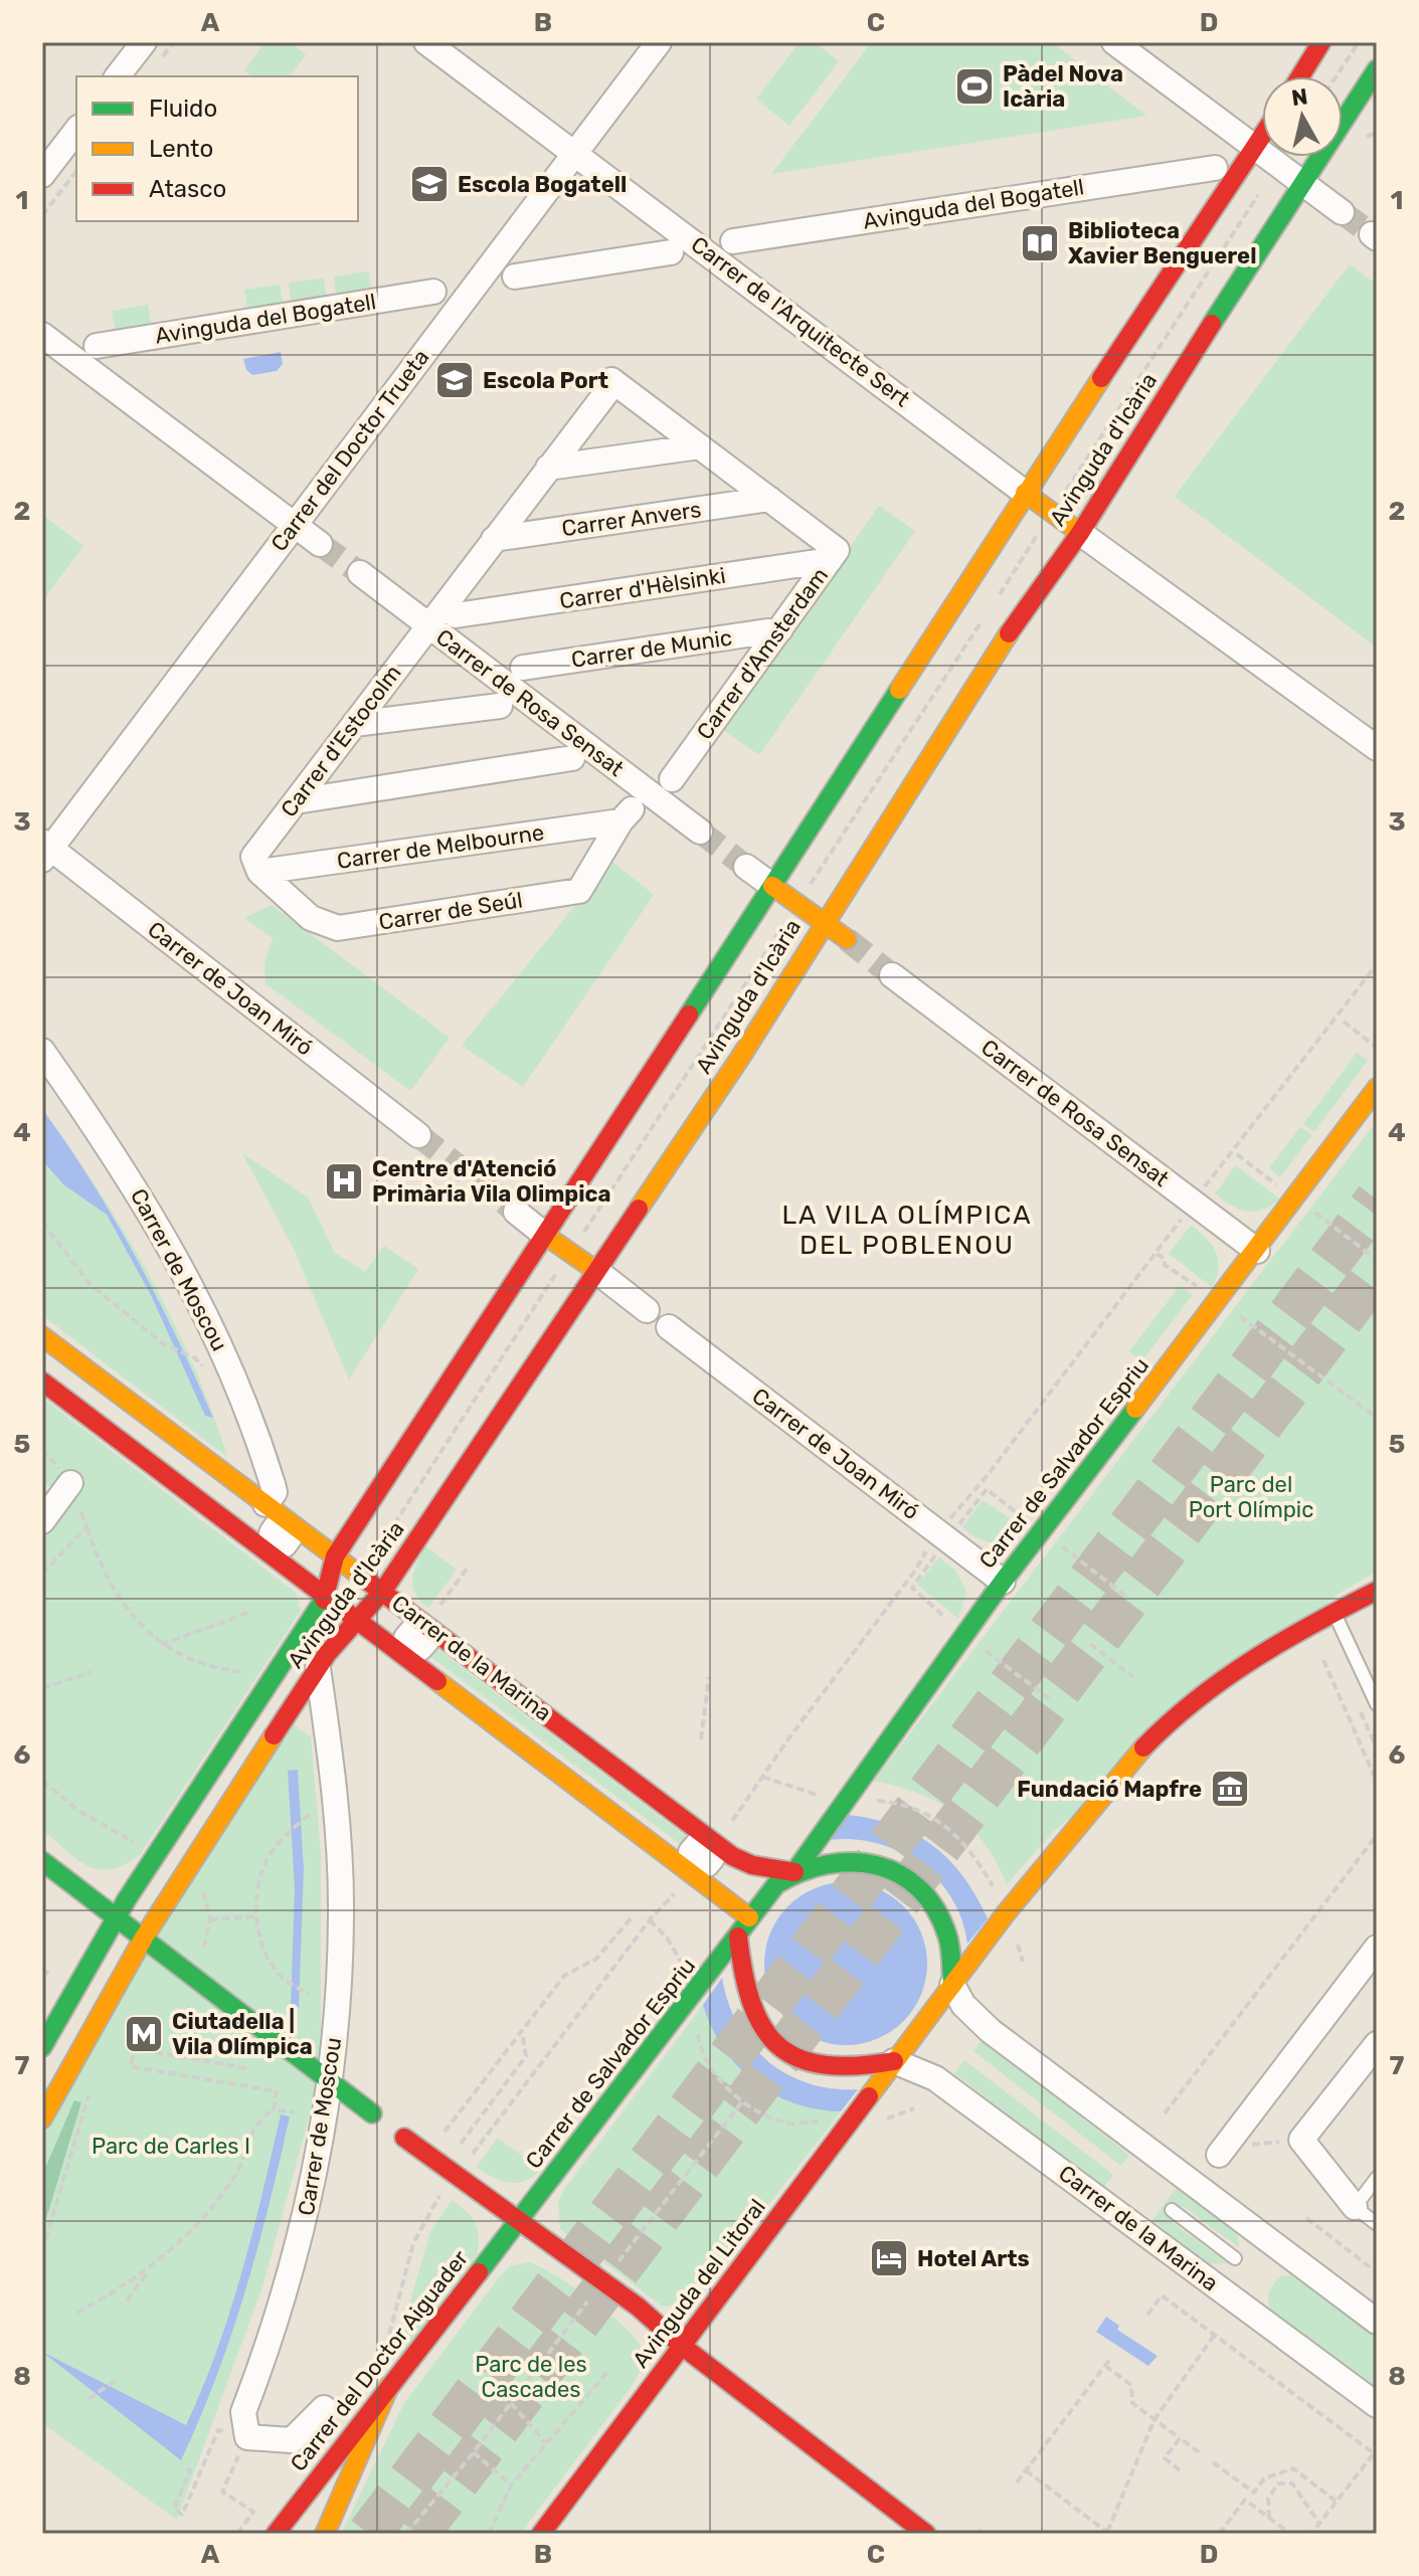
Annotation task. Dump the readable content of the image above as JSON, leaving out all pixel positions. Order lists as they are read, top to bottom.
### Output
{
  "streets": {
    "main road": [
      "Avinguda d'Icària",
      "Carrer de Salvador Espriu",
      "Carrer de la Marina",
      "Avinguda del Litoral",
      "Carrer del Doctor Aiguader"
    ],
    "street": [
      "Avinguda del Bogatell",
      "Carrer de l'Arquitecte Sert",
      "Carrer del Doctor Trueta",
      "Carrer Anvers",
      "Carrer d'Hèlsinki",
      "Carrer de Munic",
      "Carrer d'Amsterdam",
      "Carrer de Rosa Sensat",
      "Carrer d'Estocolm",
      "Carrer de Melbourne",
      "Carrer de Seúl",
      "Carrer de Joan Miró",
      "Carrer de Moscou"
    ]
  },
  "crossings": [
    ["Carrer de l'Arquitecte Sert", "Avinguda d'Icària"],
    ["Carrer de l'Arquitecte Sert", "Carrer del Doctor Trueta"],
    ["Avinguda d'Icària", "Carrer de Moscou"],
    ["Avinguda d'Icària", "Carrer de la Marina"],
    ["Carrer del Doctor Trueta", "Carrer de Joan Miró"],
    ["Carrer Anvers", "Carrer d'Amsterdam"],
    ["Carrer d'Hèlsinki", "Carrer d'Amsterdam"],
    ["Carrer de Munic", "Carrer d'Amsterdam"],
    ["Carrer d'Amsterdam", "Carrer de Rosa Sensat"],
    ["Carrer d'Amsterdam", "Carrer d'Estocolm"],
    ["Carrer de Rosa Sensat", "Carrer d'Estocolm"],
    ["Carrer de Rosa Sensat", "Carrer de Salvador Espriu"],
    ["Carrer d'Estocolm", "Carrer de Melbourne"],
    ["Carrer d'Estocolm", "Carrer de Seúl"],
    ["Carrer de Melbourne", "Carrer de Seúl"],
    ["Carrer de Joan Miró", "Carrer de Salvador Espriu"],
    ["Carrer de Moscou", "Carrer de la Marina"],
    ["Carrer de Salvador Espriu", "Carrer de la Marina"],
    ["Carrer de Salvador Espriu", "Avinguda del Litoral"],
    ["Carrer de Salvador Espriu", "Carrer del Doctor Aiguader"],
    ["Carrer de la Marina", "Avinguda del Litoral"]
  ],
  "districts": ["LA VILA OLÍMPICA DEL POBLENOU"],
  "parks": ["Parc del Port Olímpic", "Parc de Carles I", "Parc de les Cascades"],
  "places": {
    "sports": ["Pàdel Nova Icària"],
    "school or university": ["Escola Bogatell", "Escola Port"],
    "library": ["Biblioteca Xavier Benguerel"],
    "hospital": ["Centre d'Atenció Primària Vila Olimpica"],
    "museum": ["Fundació Mapfre"],
    "metro station": ["Ciutadella | Vila Olímpica"],
    "hotel": ["Hotel Arts"]
  },
  "legend": ["Fluido", "Lento", "Atasco"],
  "north": "top",
  "grid": {
    "columns": [
      "A",
      "B",
      "C",
      "D"
    ],
    "rows": [
      "1",
      "2",
      "3",
      "4",
      "5",
      "6",
      "7",
      "8"
    ]
  }
}
